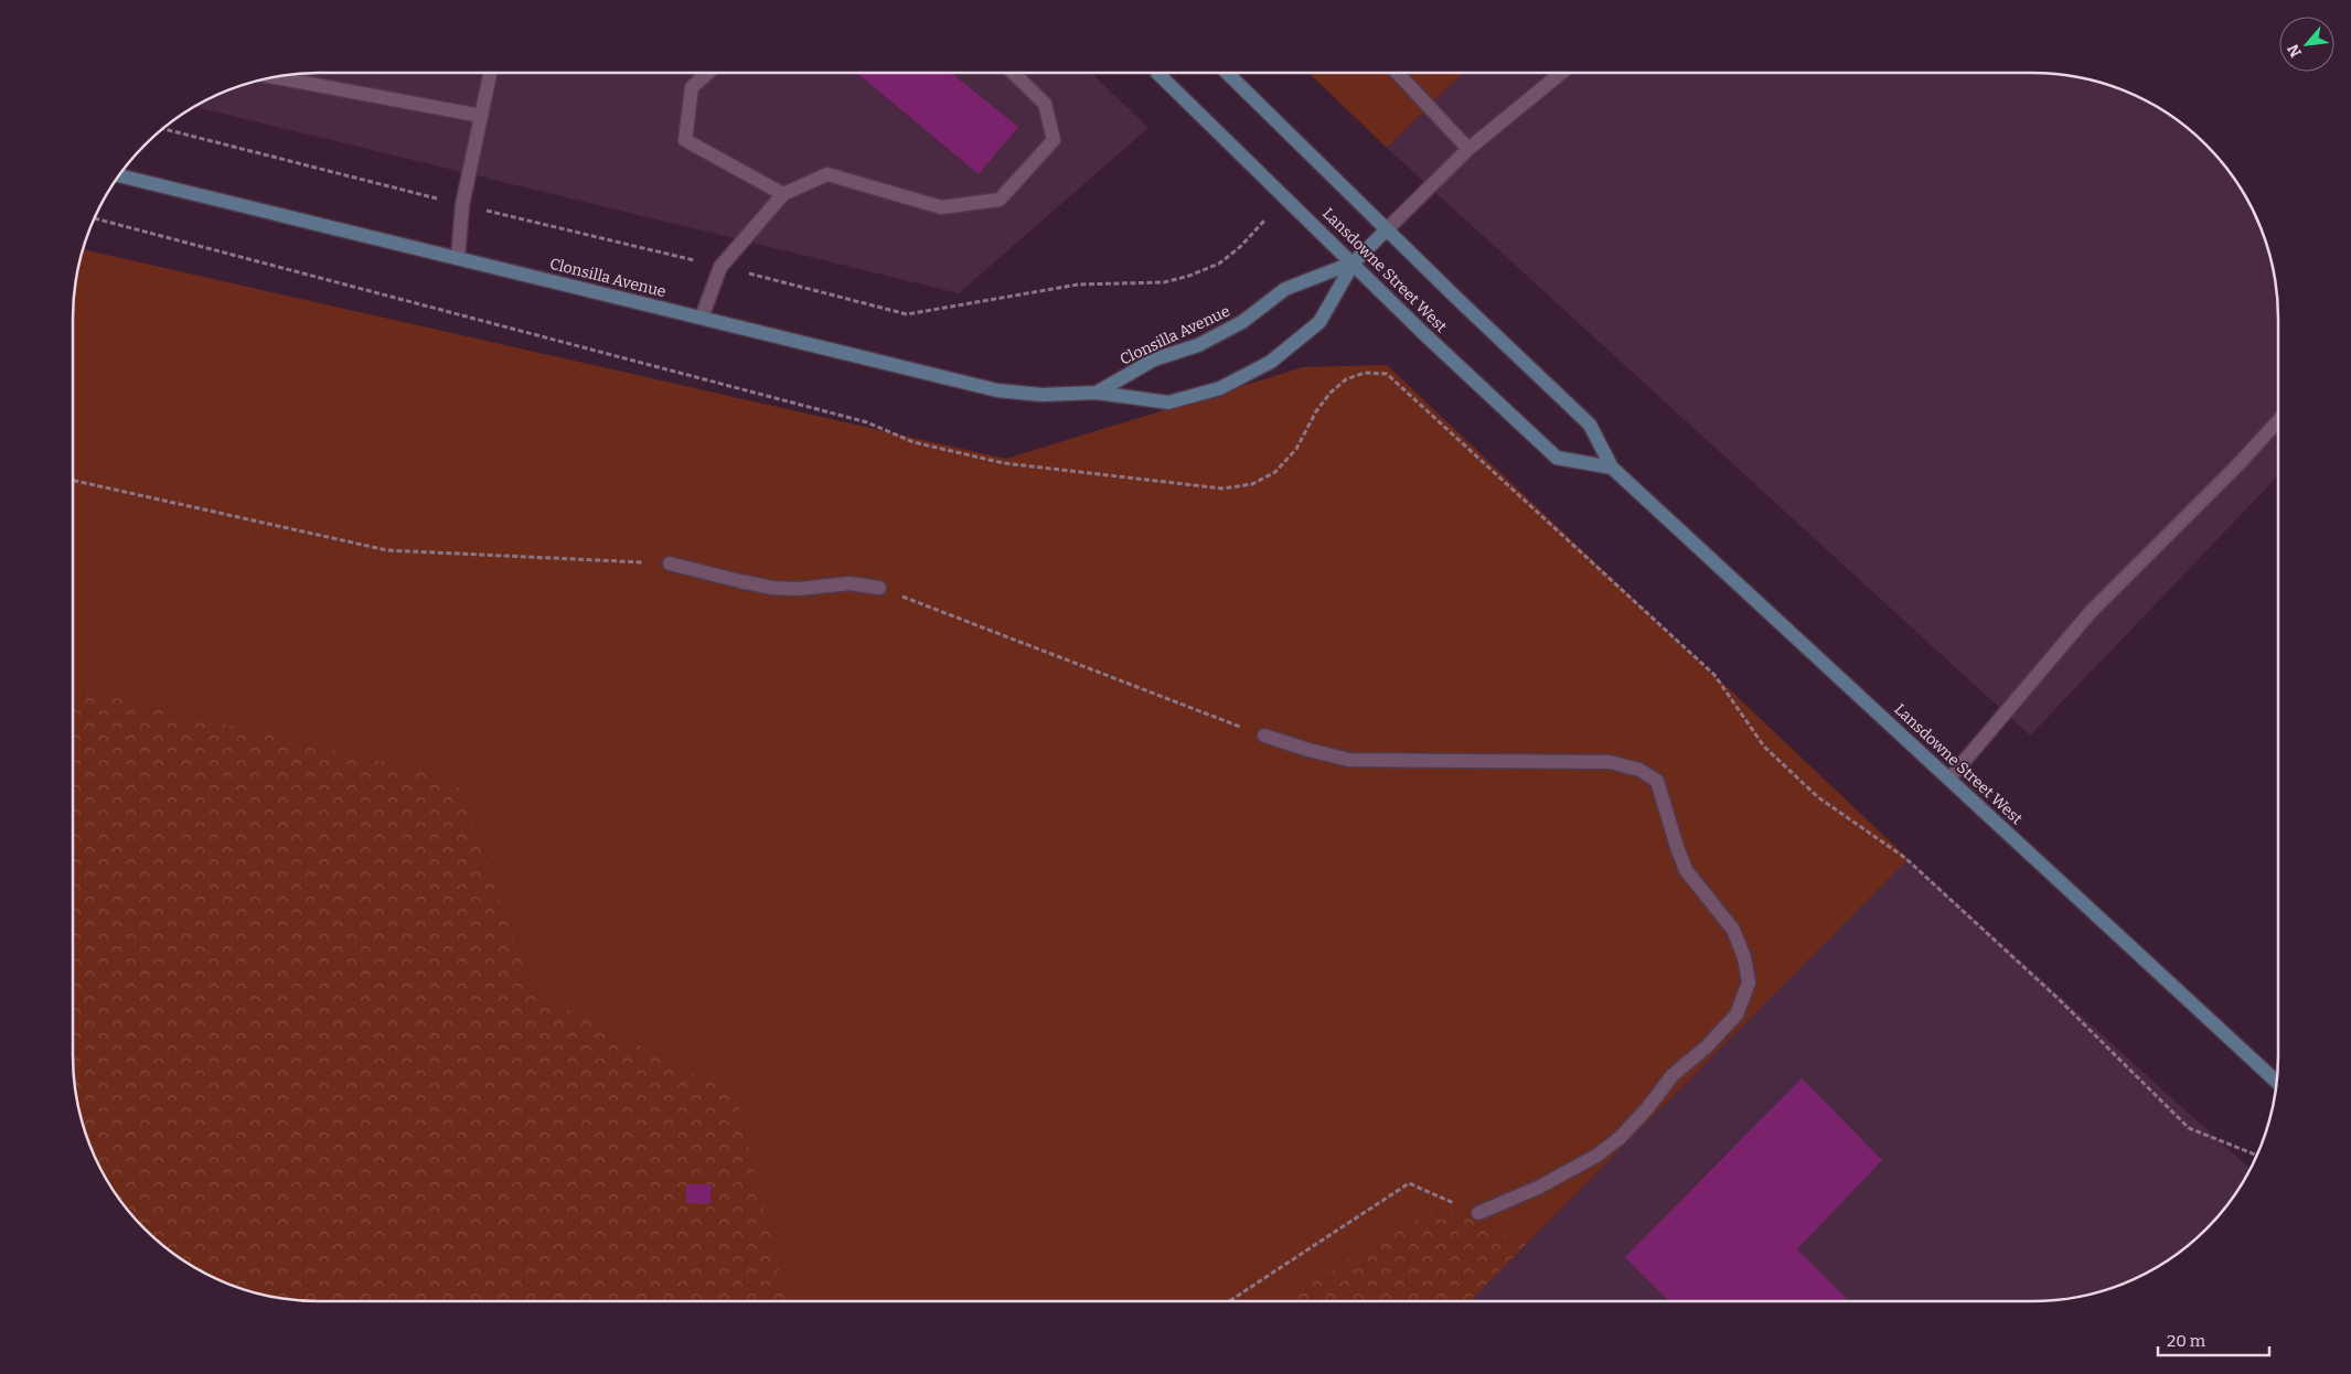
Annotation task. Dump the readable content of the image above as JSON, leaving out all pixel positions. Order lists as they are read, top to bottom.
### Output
{
  "streets": {
    "main road": ["Lansdowne Street West", "Clonsilla Avenue"]
  },
  "crossings": [
    ["Lansdowne Street West", "Clonsilla Avenue"]
  ],
  "scale_bar": "20 m",
  "north": "bottom left"
}
